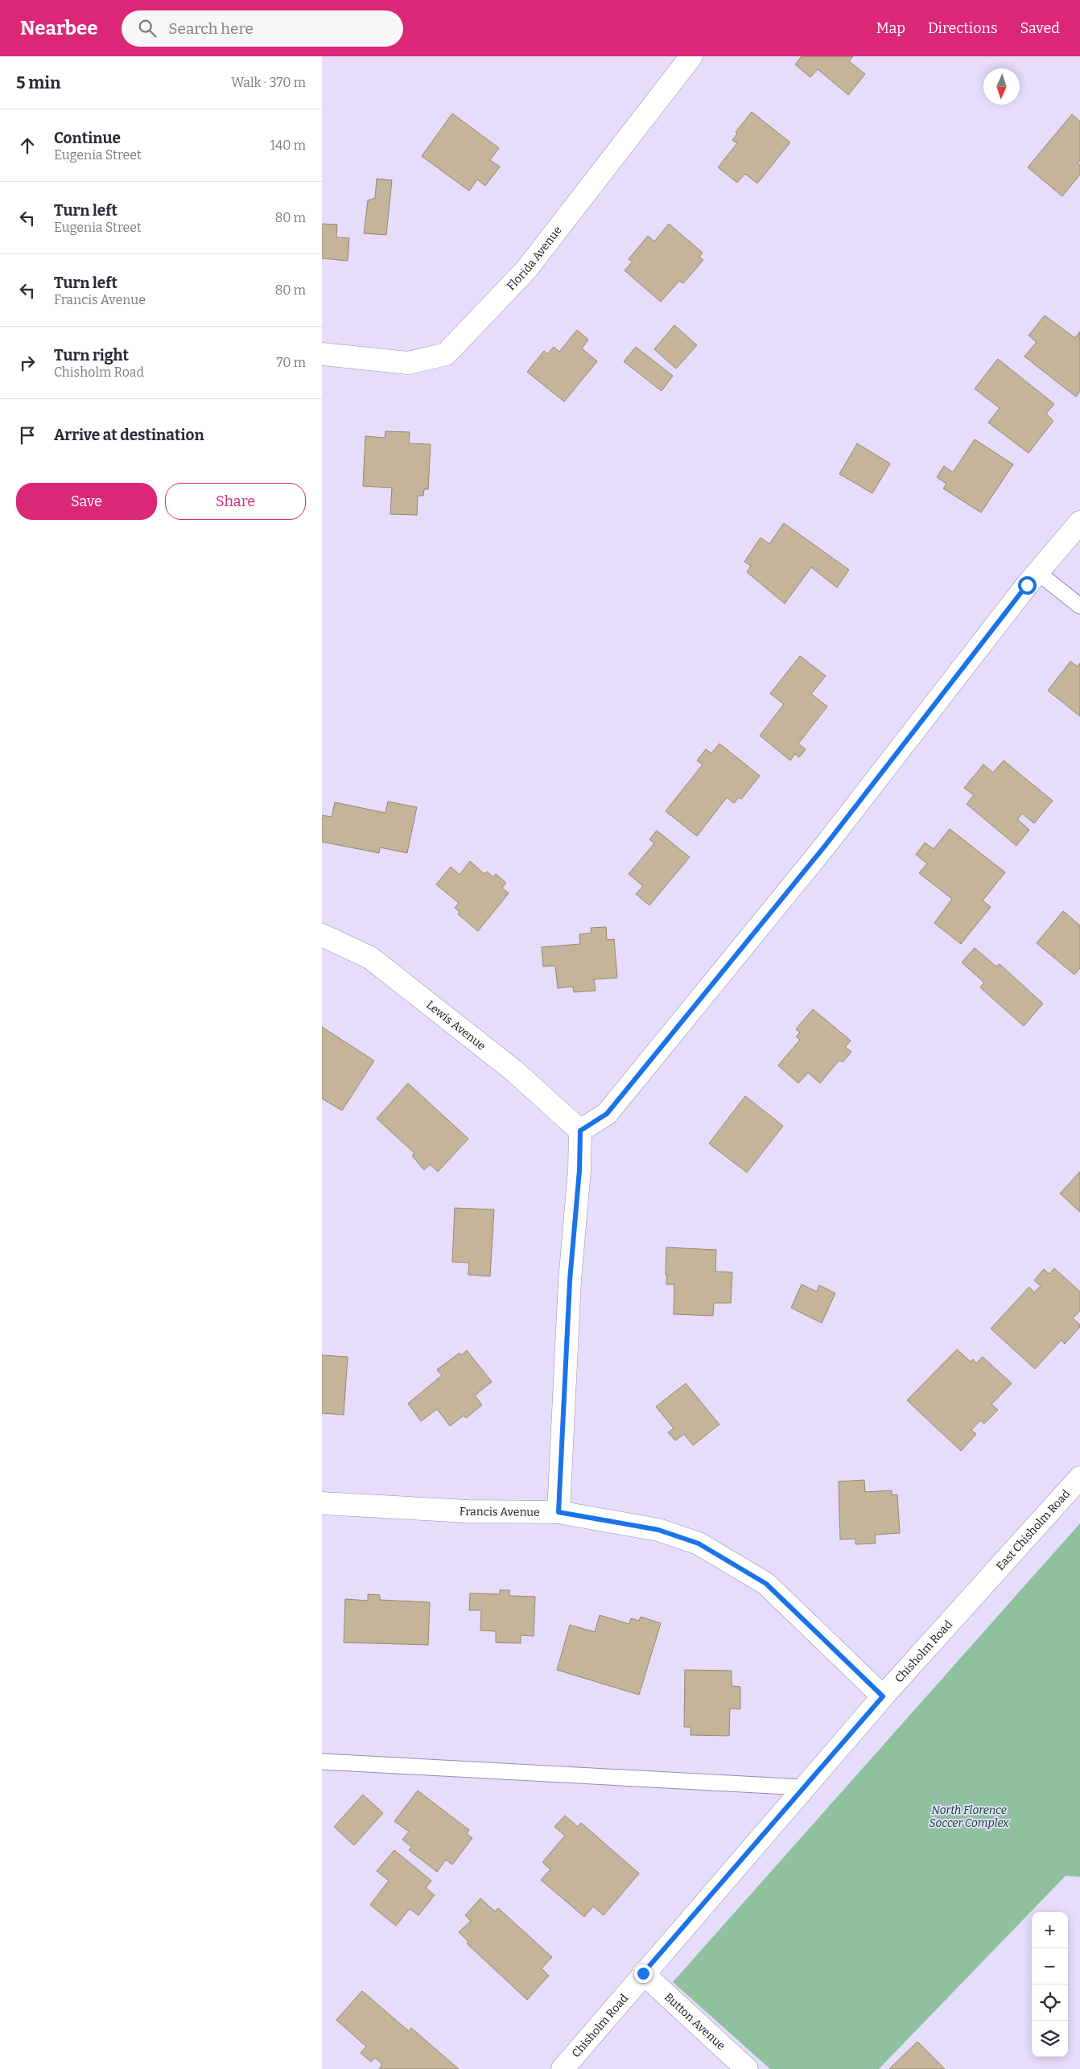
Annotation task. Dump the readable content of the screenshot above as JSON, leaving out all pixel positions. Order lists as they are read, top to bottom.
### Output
{
  "streets": {
    "street": [
      "Florida Avenue",
      "Lewis Avenue",
      "Francis Avenue",
      "East Chisholm Road",
      "Chisholm Road",
      "Button Avenue"
    ]
  },
  "crossings": [
    ["Francis Avenue", "Chisholm Road"],
    ["East Chisholm Road", "Chisholm Road"],
    ["Chisholm Road", "Button Avenue"]
  ],
  "parks": ["North Florence Soccer Complex"],
  "north": "bottom",
  "page": {
    "header": "Nearbee",
    "search": "Search here",
    "nav": ["Map", "Directions", "Saved"],
    "heading": ["5 min", "Walk · 370 m"],
    "list": [
      ["Continue", "Eugenia Street", "140 m"],
      ["Turn left", "Eugenia Street", "80 m"],
      ["Turn left", "Francis Avenue", "80 m"],
      ["Turn right", "Chisholm Road", "70 m"],
      "Arrive at destination"
    ],
    "buttons": ["Save", "Share"],
    "map_buttons": ["+", "−"]
  }
}
